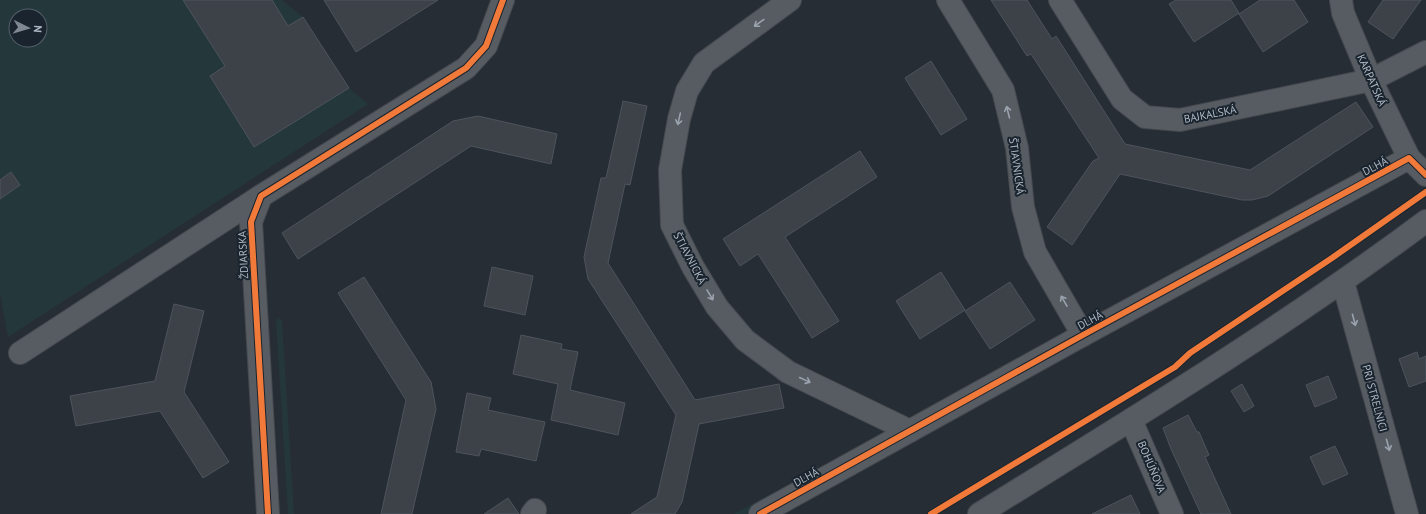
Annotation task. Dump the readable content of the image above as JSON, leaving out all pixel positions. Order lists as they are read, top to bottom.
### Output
{
  "streets": {
    "street": [
      "KARPATSKÁ",
      "BAJKALSKÁ",
      "ŠTIAVNICKÁ",
      "DLHÁ",
      "ŽDIARSKA",
      "PRI STRELNICI",
      "BOHÚŇOVA"
    ]
  },
  "crossings": [
    ["KARPATSKÁ", "BAJKALSKÁ"],
    ["KARPATSKÁ", "DLHÁ"],
    ["ŠTIAVNICKÁ", "DLHÁ"]
  ],
  "one_way": ["PRI STRELNICI"],
  "north": "right"
}
